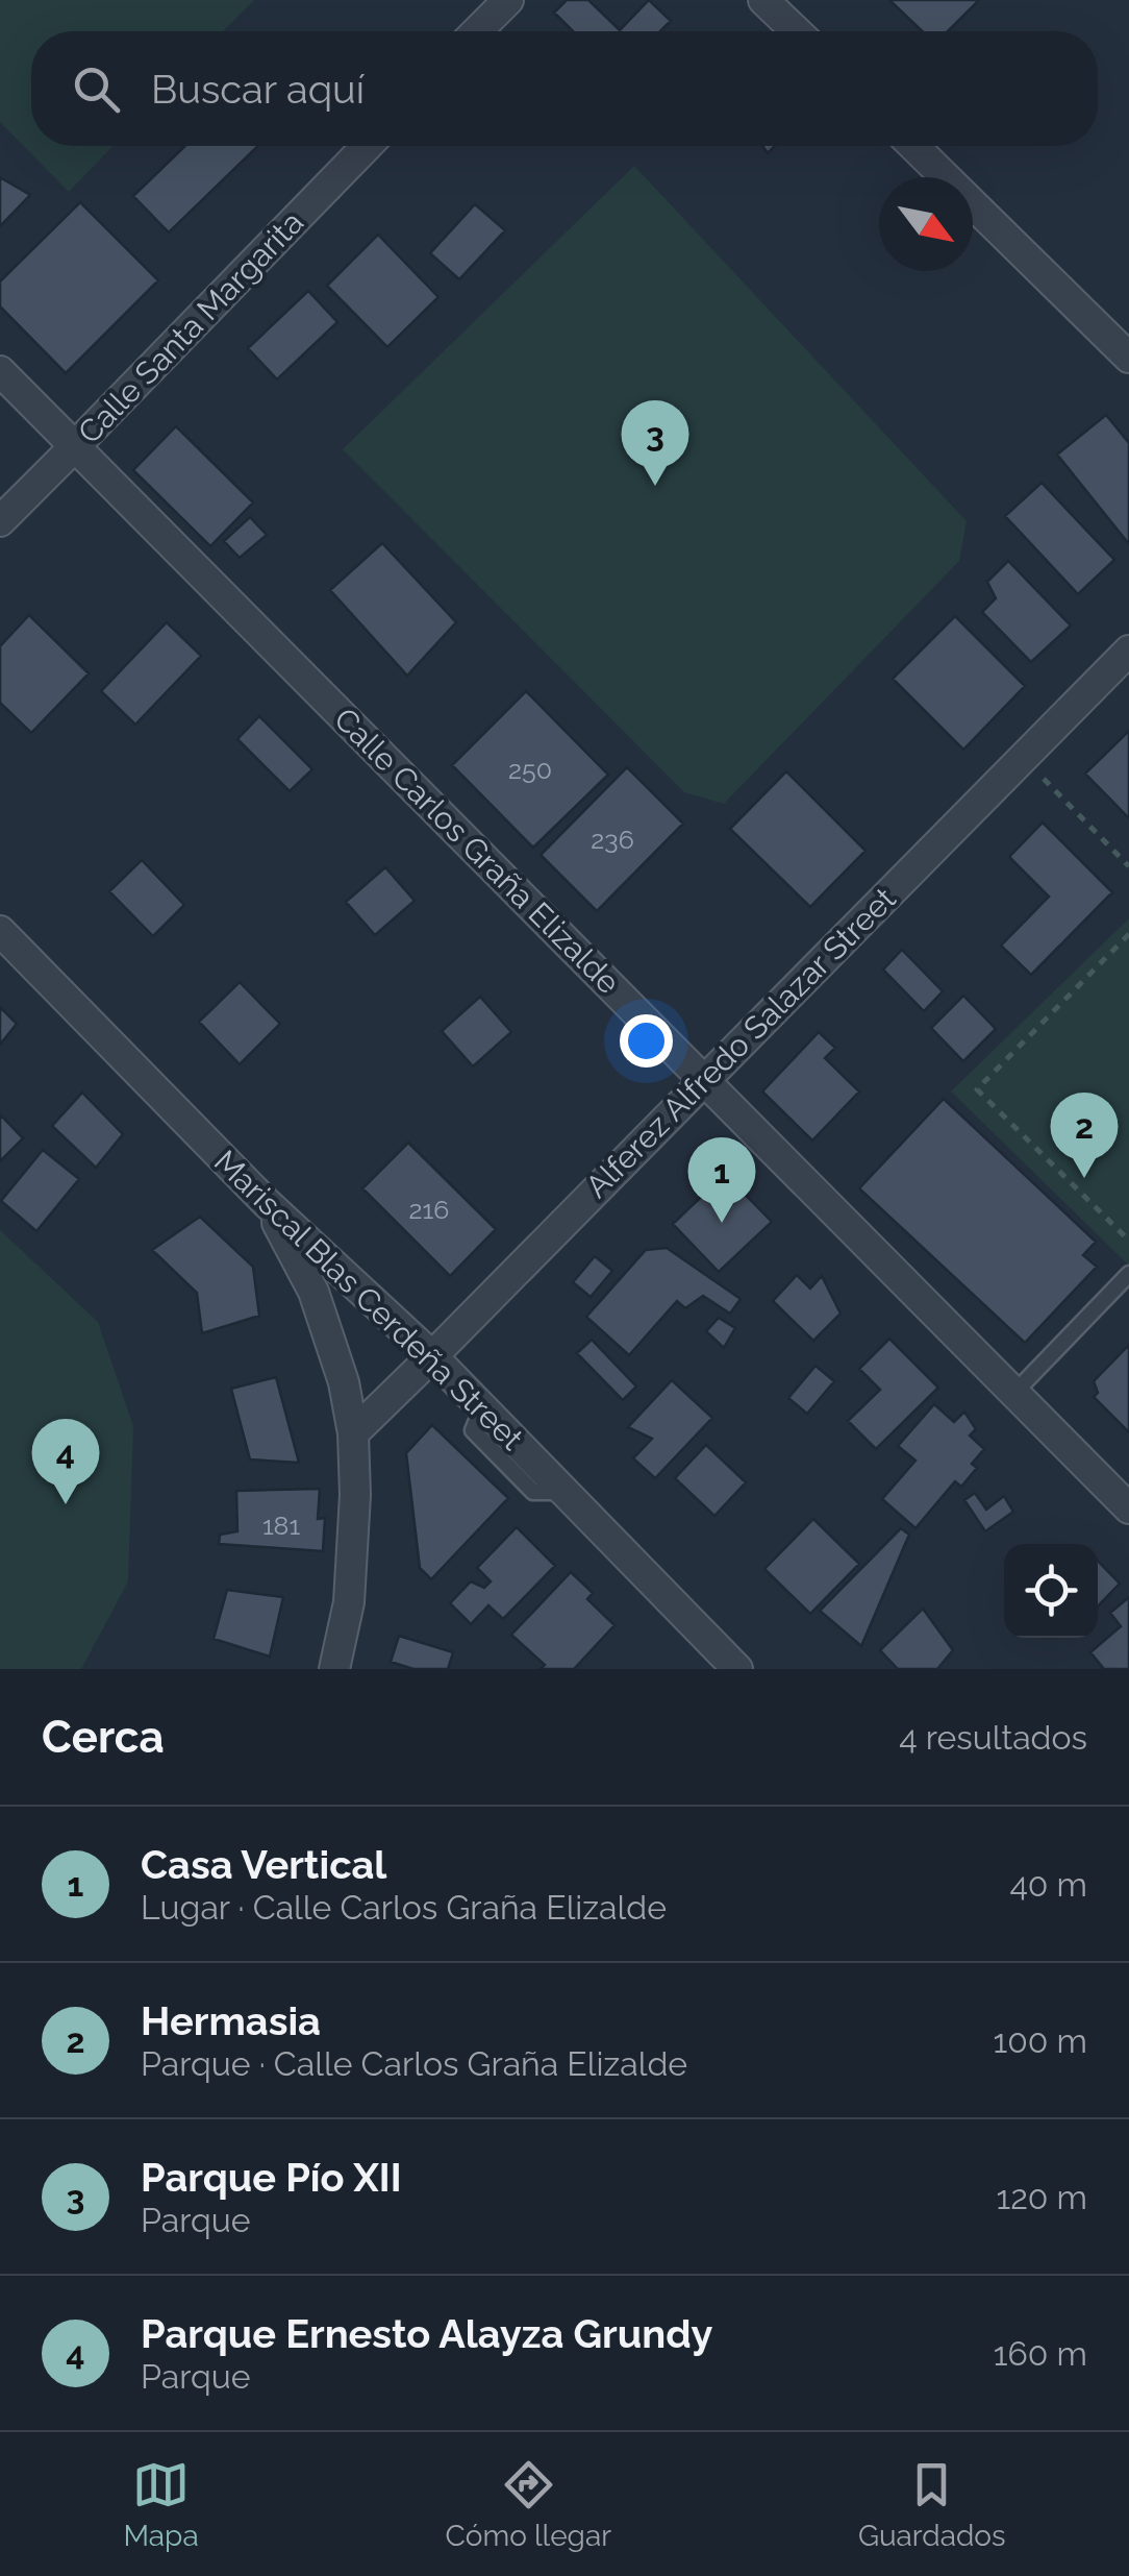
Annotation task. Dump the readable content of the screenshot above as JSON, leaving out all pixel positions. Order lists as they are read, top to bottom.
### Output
{
  "streets": {
    "street": [
      "Calle Santa Margarita",
      "Calle Carlos Graña Elizalde",
      "Alferez Alfredo Salazar Street",
      "Mariscal Blas Cerdeña Street"
    ]
  },
  "crossings": [
    ["Calle Santa Margarita", "Calle Carlos Graña Elizalde"],
    ["Calle Carlos Graña Elizalde", "Alferez Alfredo Salazar Street"],
    ["Alferez Alfredo Salazar Street", "Mariscal Blas Cerdeña Street"]
  ],
  "house_numbers": [
    "250",
    "236",
    "216",
    "181"
  ],
  "north": "bottom right",
  "page": {
    "search": "Buscar aquí",
    "pins": [
      "3",
      "2",
      "1",
      "4"
    ],
    "heading": ["Cerca", "4 resultados"],
    "list": [
      {
        "mark": "1",
        "name": "Casa Vertical",
        "note": "Lugar · Calle Carlos Graña Elizalde",
        "value": "40 m"
      },
      {
        "mark": "2",
        "name": "Hermasia",
        "note": "Parque · Calle Carlos Graña Elizalde",
        "value": "100 m"
      },
      {
        "mark": "3",
        "name": "Parque Pío XII",
        "note": "Parque",
        "value": "120 m"
      },
      {
        "mark": "4",
        "name": "Parque Ernesto Alayza Grundy",
        "note": "Parque",
        "value": "160 m"
      }
    ],
    "nav": ["Mapa", "Cómo llegar", "Guardados"]
  }
}
